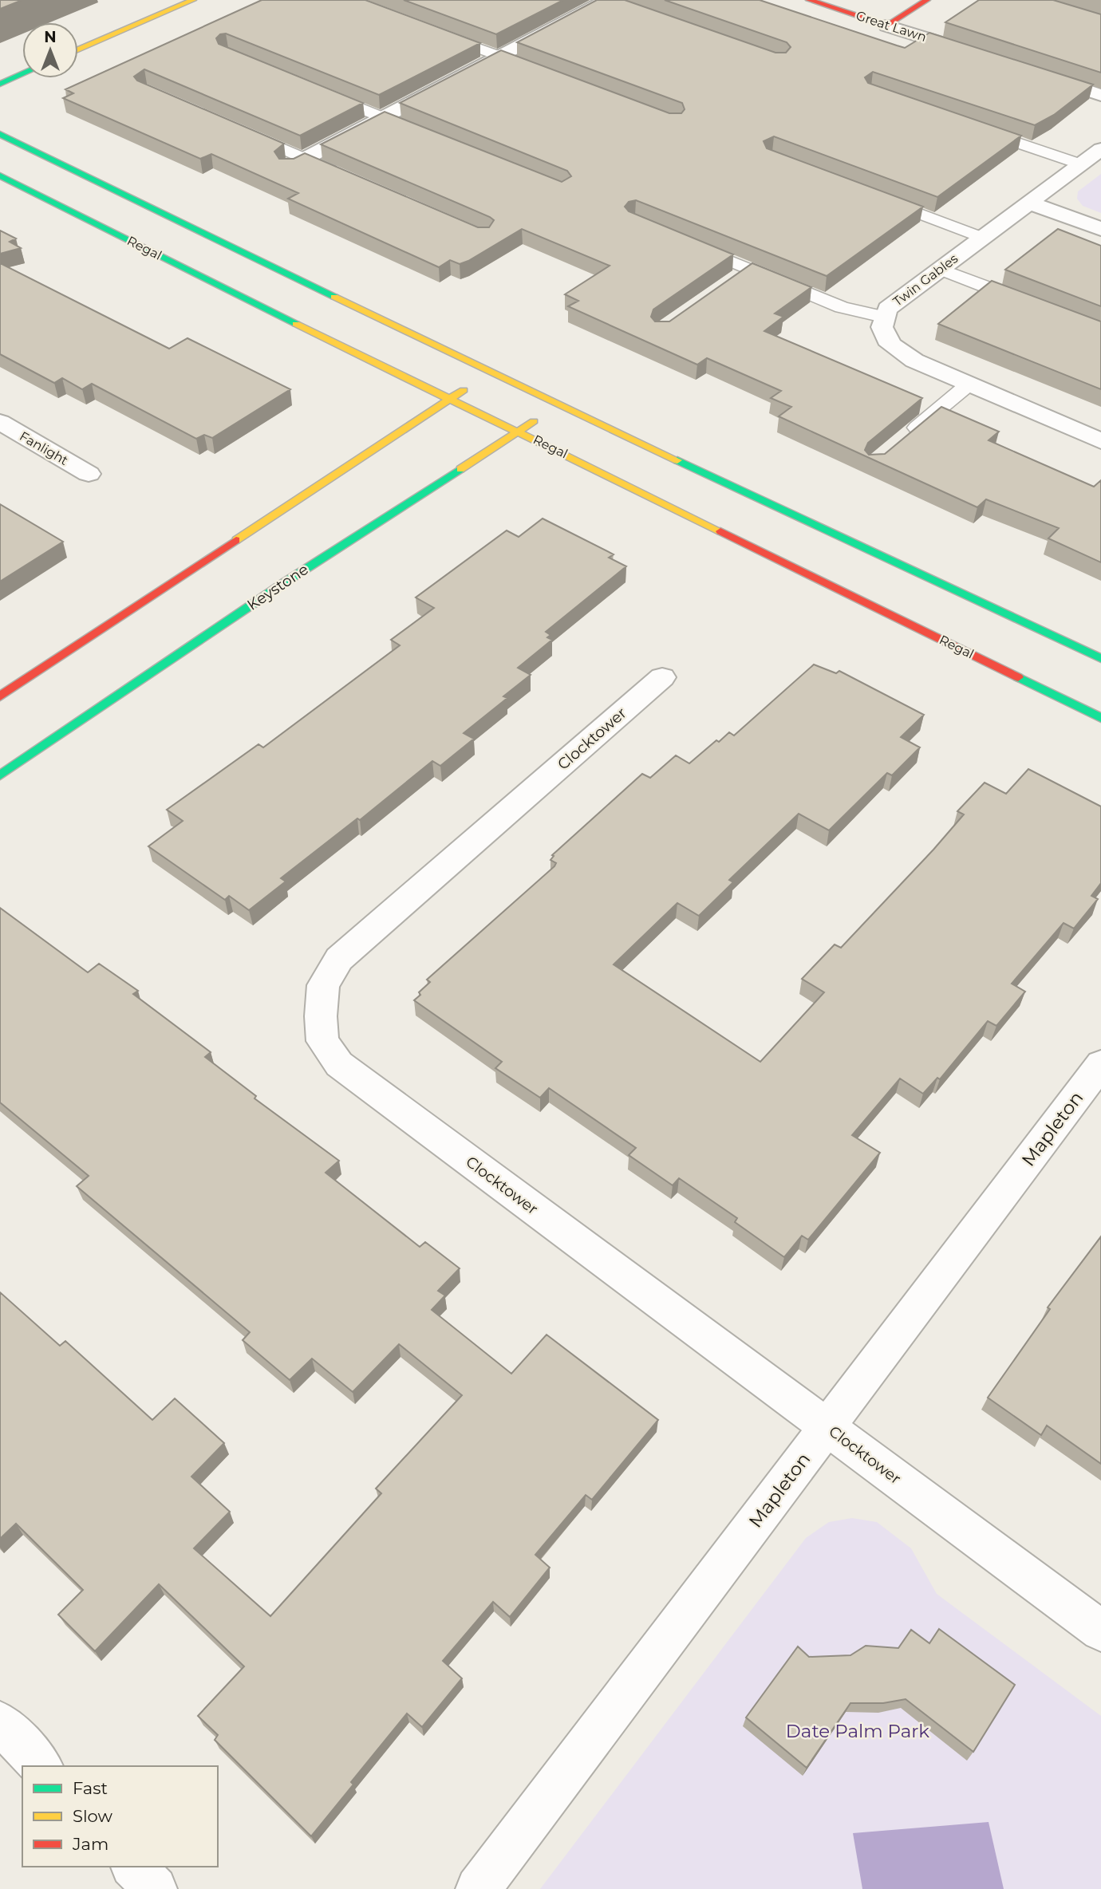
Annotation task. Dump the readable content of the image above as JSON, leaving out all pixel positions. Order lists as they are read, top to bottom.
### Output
{
  "streets": {
    "street": [
      "Great Lawn",
      "Regal",
      "Twin Gables",
      "Fanlight",
      "Keystone",
      "Clocktower",
      "Mapleton"
    ]
  },
  "crossings": [
    ["Regal", "Keystone"],
    ["Clocktower", "Mapleton"]
  ],
  "parks": ["Date Palm Park"],
  "legend": ["Fast", "Slow", "Jam"],
  "north": "top"
}
